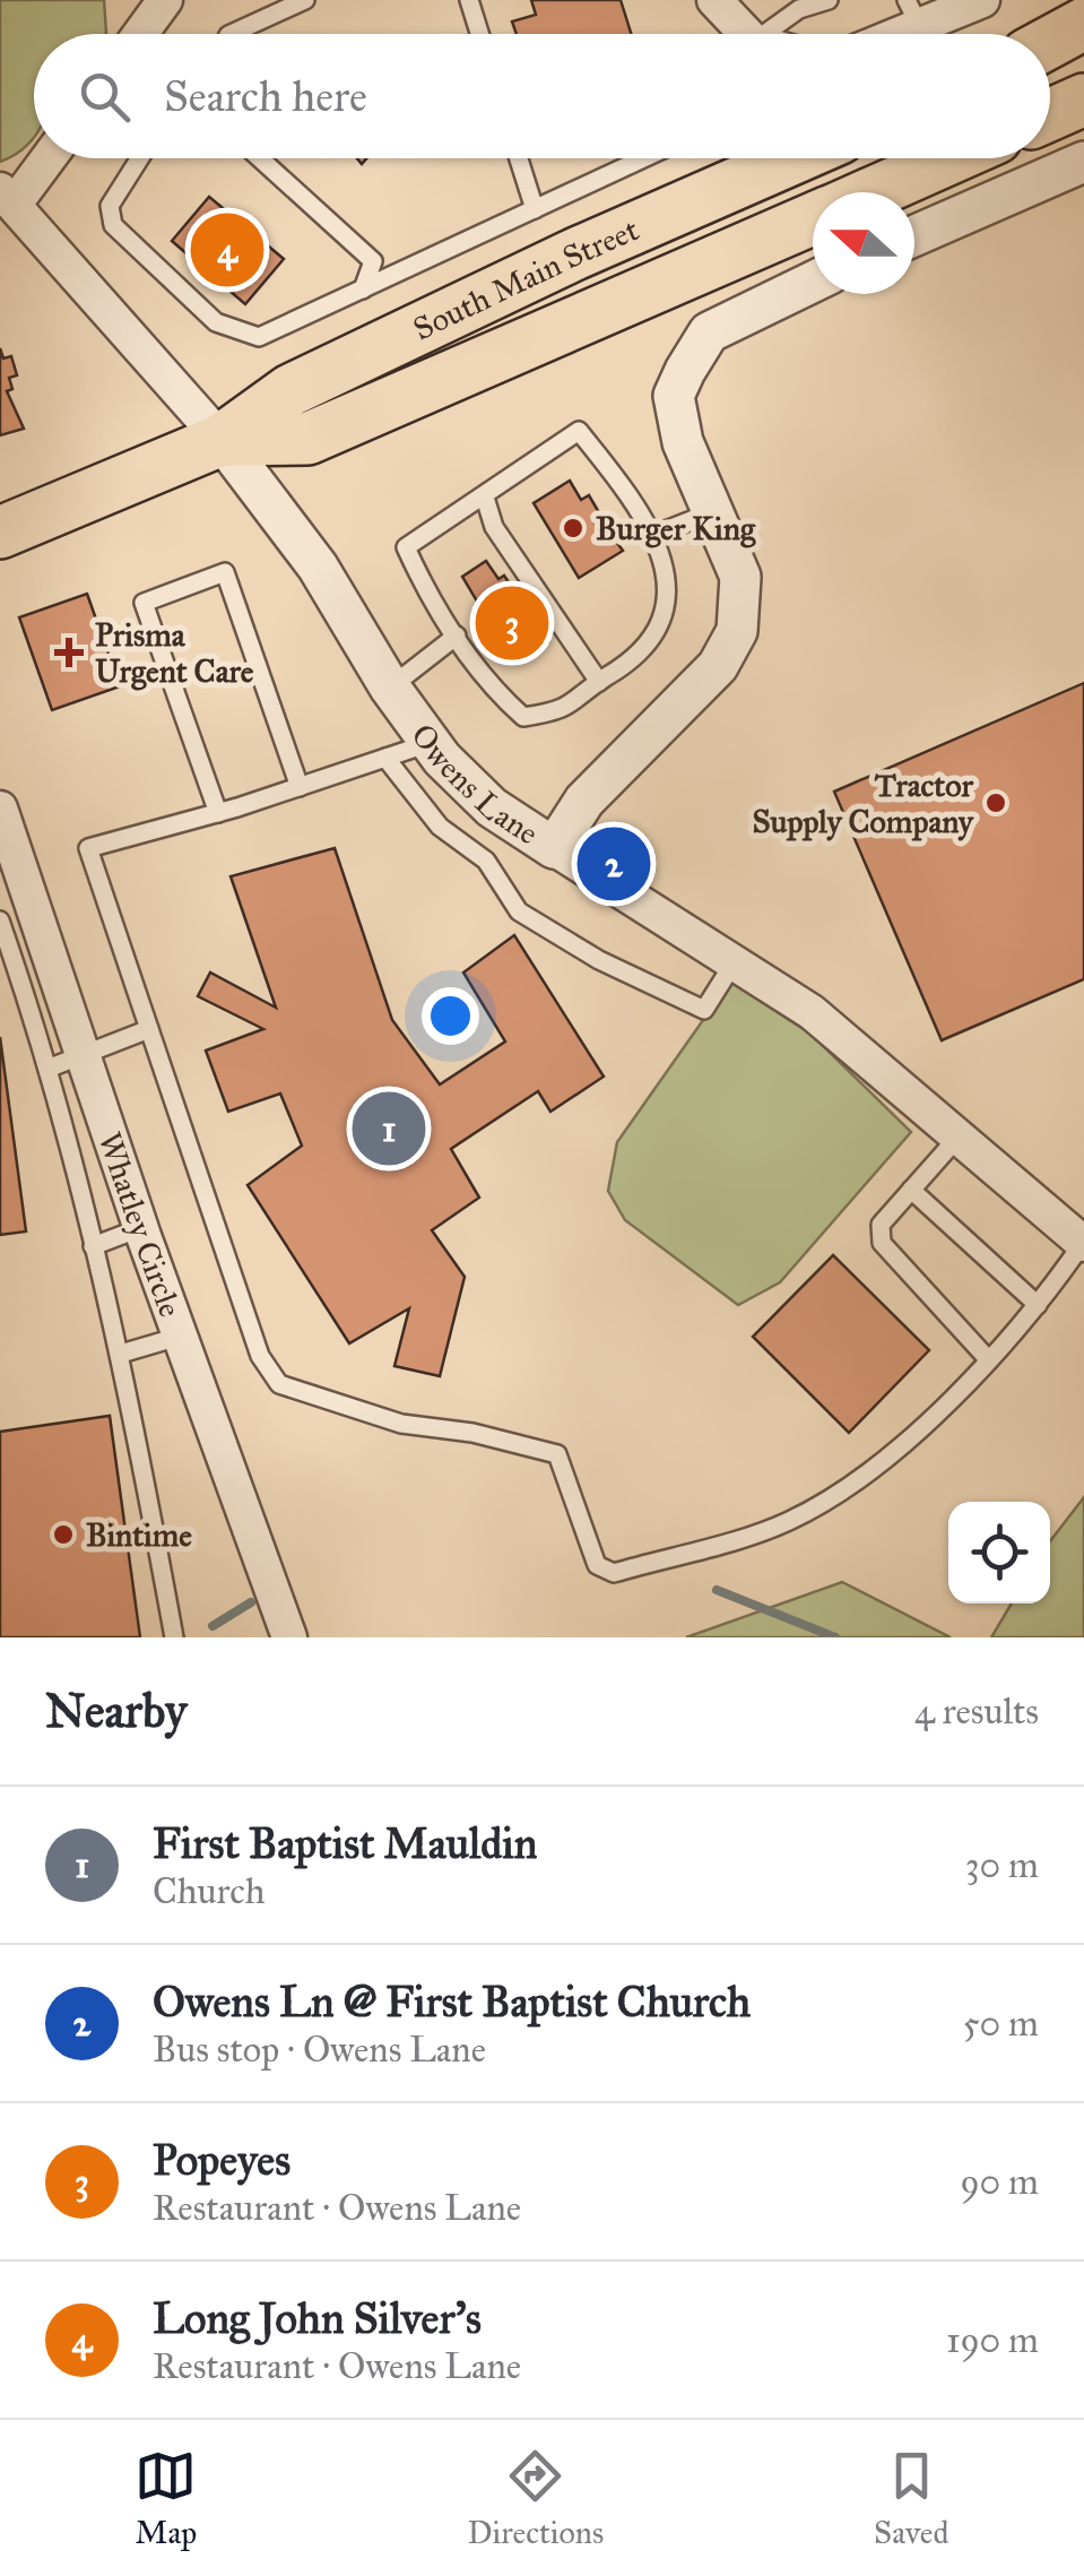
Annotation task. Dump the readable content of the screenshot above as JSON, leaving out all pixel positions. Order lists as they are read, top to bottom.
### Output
{
  "streets": {
    "main road": ["South Main Street"],
    "street": ["Owens Lane", "Whatley Circle"]
  },
  "crossings": [
    ["South Main Street", "Owens Lane"]
  ],
  "places": {
    "other": ["Burger King", "Tractor Supply Company", "Bintime"],
    "health": ["Prisma Urgent Care"]
  },
  "north": "left",
  "page": {
    "search": "Search here",
    "pins": [
      "4",
      "3",
      "2",
      "1"
    ],
    "heading": ["Nearby", "4 results"],
    "list": [
      {
        "mark": "1",
        "name": "First Baptist Mauldin",
        "note": "Church",
        "value": "30 m"
      },
      {
        "mark": "2",
        "name": "Owens Ln @ First Baptist Church",
        "note": "Bus stop · Owens Lane",
        "value": "50 m"
      },
      {
        "mark": "3",
        "name": "Popeyes",
        "note": "Restaurant · Owens Lane",
        "value": "90 m"
      },
      {
        "mark": "4",
        "name": "Long John Silver's",
        "note": "Restaurant · Owens Lane",
        "value": "190 m"
      }
    ],
    "nav": ["Map", "Directions", "Saved"]
  }
}
